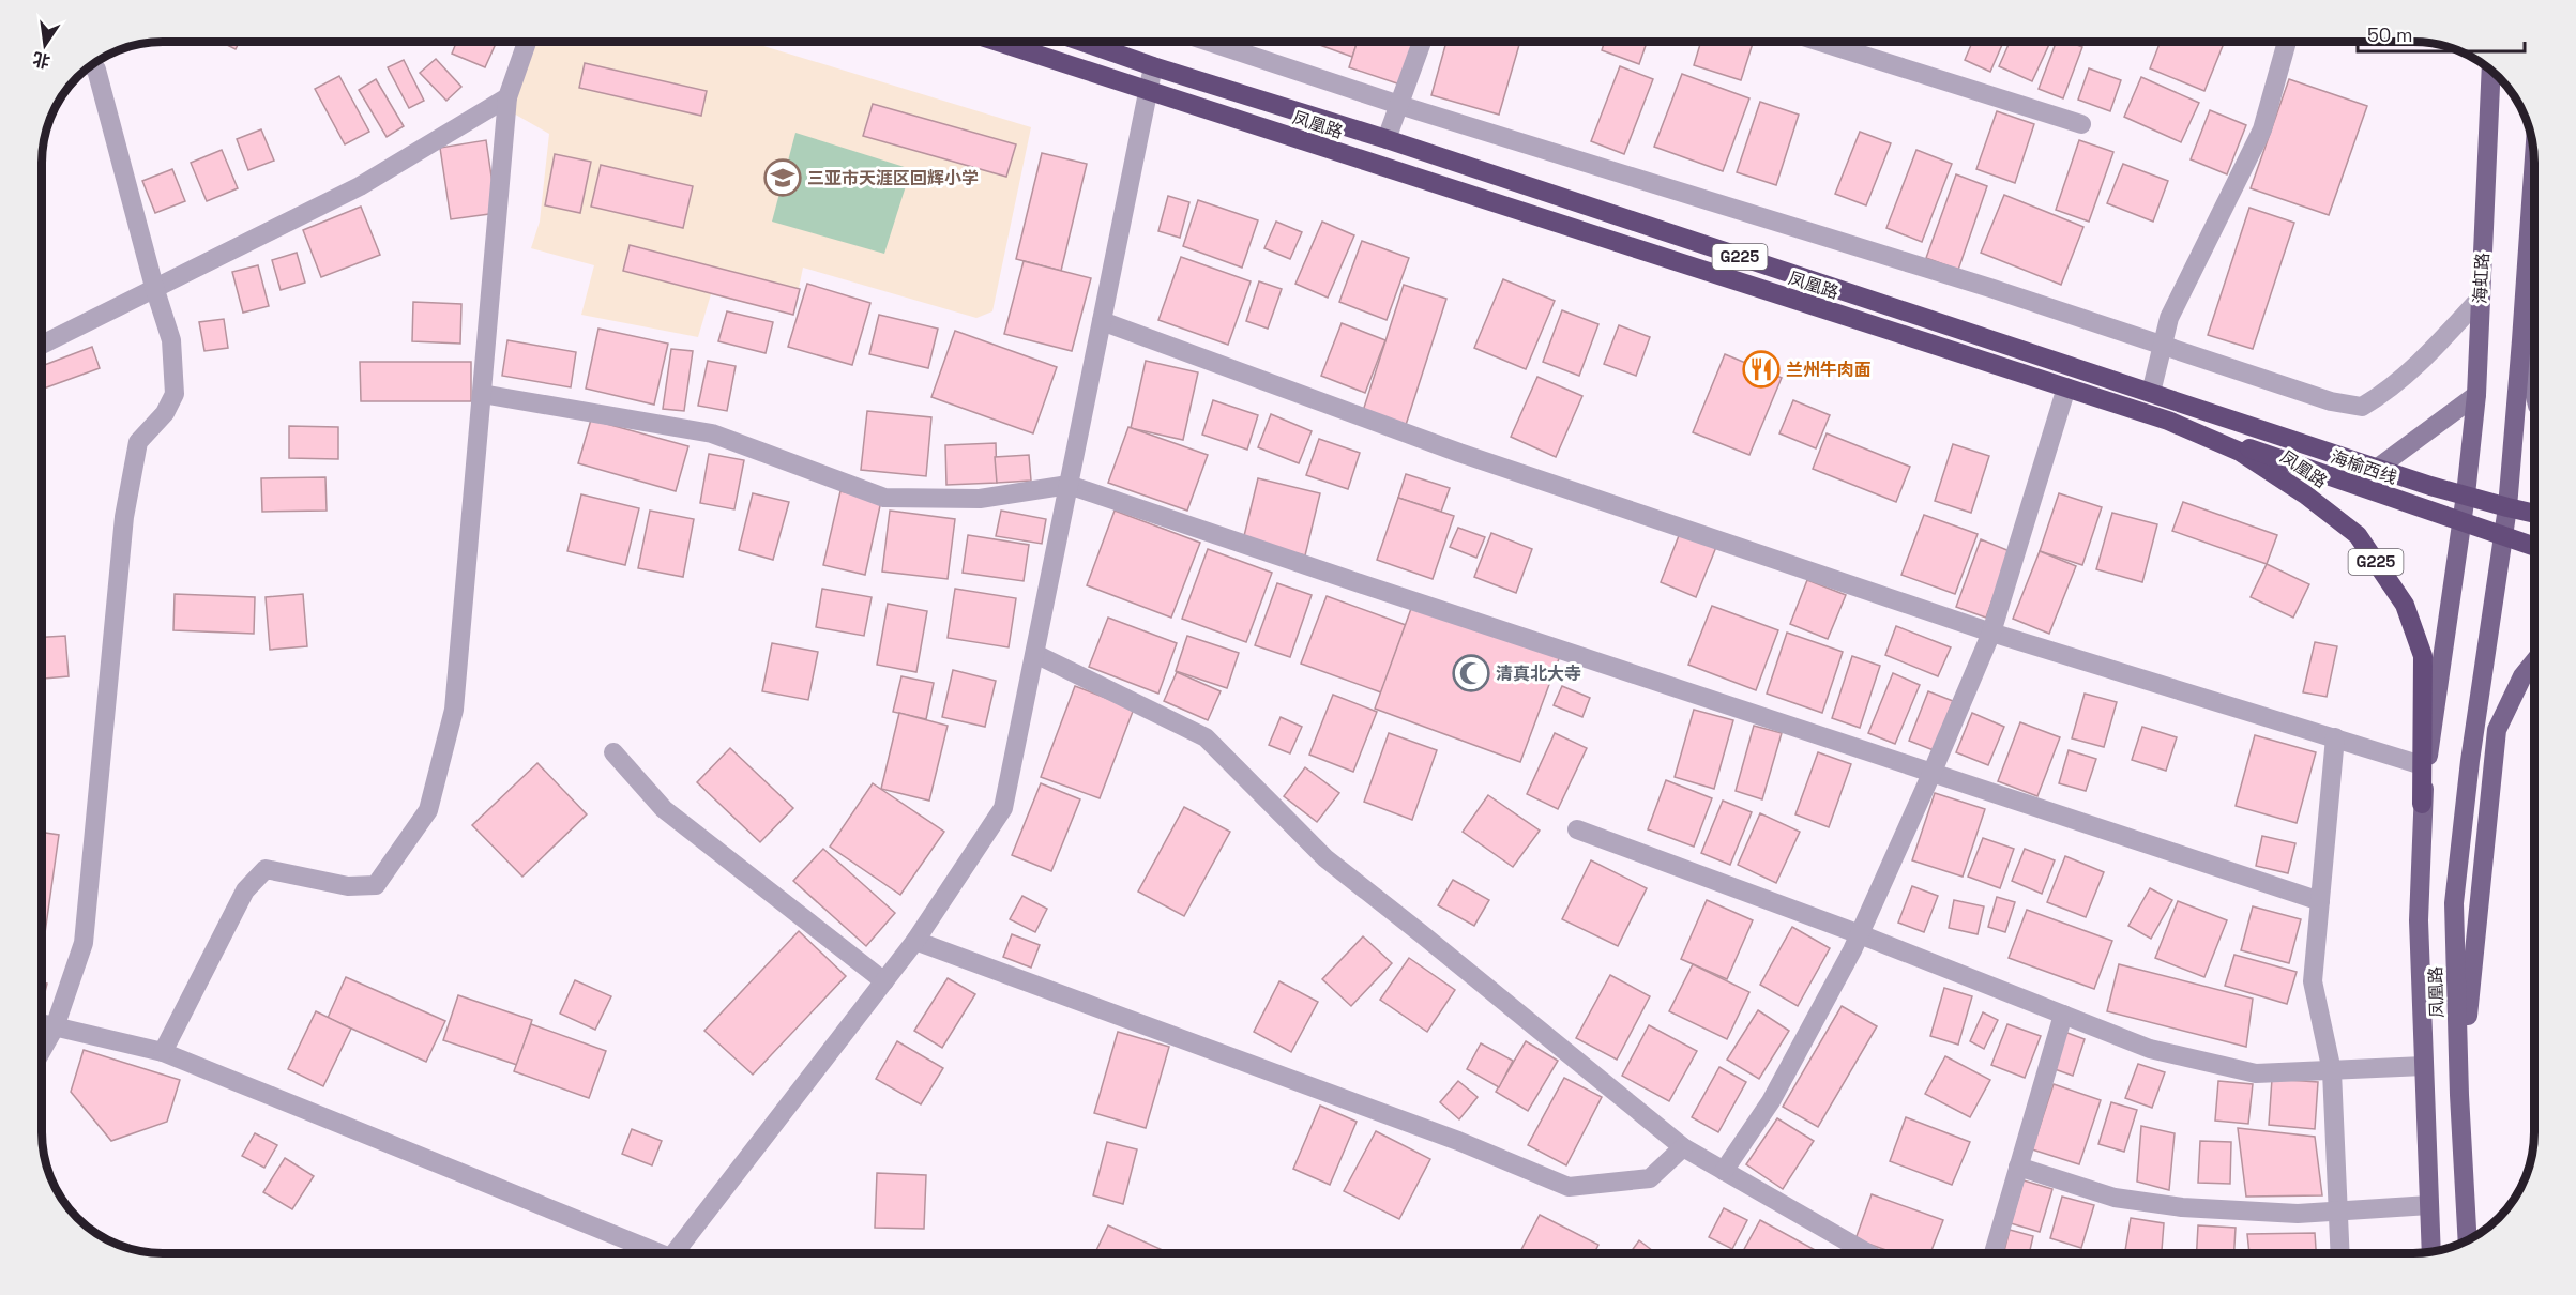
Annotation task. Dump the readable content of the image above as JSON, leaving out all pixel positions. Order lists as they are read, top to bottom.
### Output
{
  "streets": {
    "highway": ["凤凰路", "G225", "海榆西线"],
    "main road": ["海虹路"]
  },
  "crossings": [
    ["凤凰路", "G225"],
    ["凤凰路", "海虹路"],
    ["凤凰路", "海榆西线"],
    ["G225", "海虹路"]
  ],
  "places": {
    "school or university": ["三亚市天涯区回辉小学"],
    "restaurant": ["兰州牛肉面"],
    "mosque": ["清真北大寺"]
  },
  "scale_bar": "50 m",
  "north": "bottom"
}
